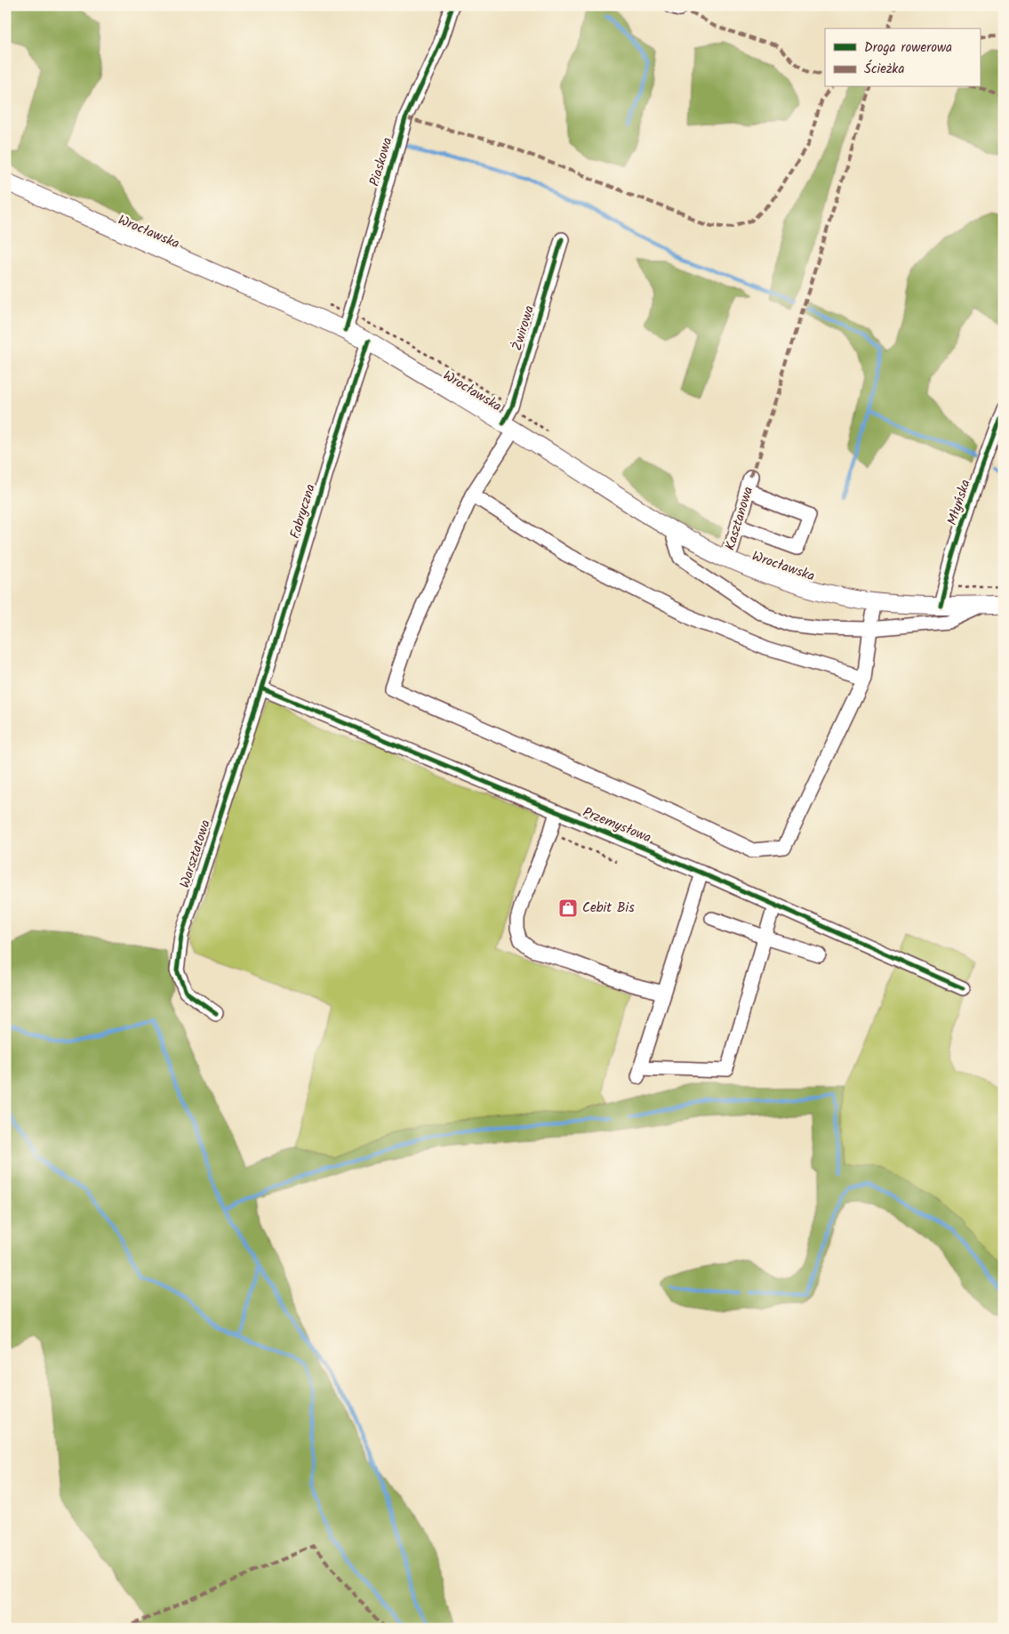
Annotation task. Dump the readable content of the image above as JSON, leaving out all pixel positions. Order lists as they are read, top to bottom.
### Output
{
  "streets": {
    "main road": ["Wrocławska"],
    "street": [
      "Piaskowa",
      "Żwirowa",
      "Młyńska",
      "Fabryczna",
      "Kasztanowa",
      "Przemysłowa",
      "Warsztatowa"
    ]
  },
  "crossings": [
    ["Piaskowa", "Wrocławska"],
    ["Wrocławska", "Żwirowa"],
    ["Wrocławska", "Młyńska"],
    ["Wrocławska", "Fabryczna"],
    ["Wrocławska", "Kasztanowa"],
    ["Fabryczna", "Przemysłowa"],
    ["Fabryczna", "Warsztatowa"],
    ["Przemysłowa", "Warsztatowa"]
  ],
  "places": {
    "shop": ["Cebit Bis"]
  },
  "legend": ["Droga rowerowa", "Ścieżka"]
}
